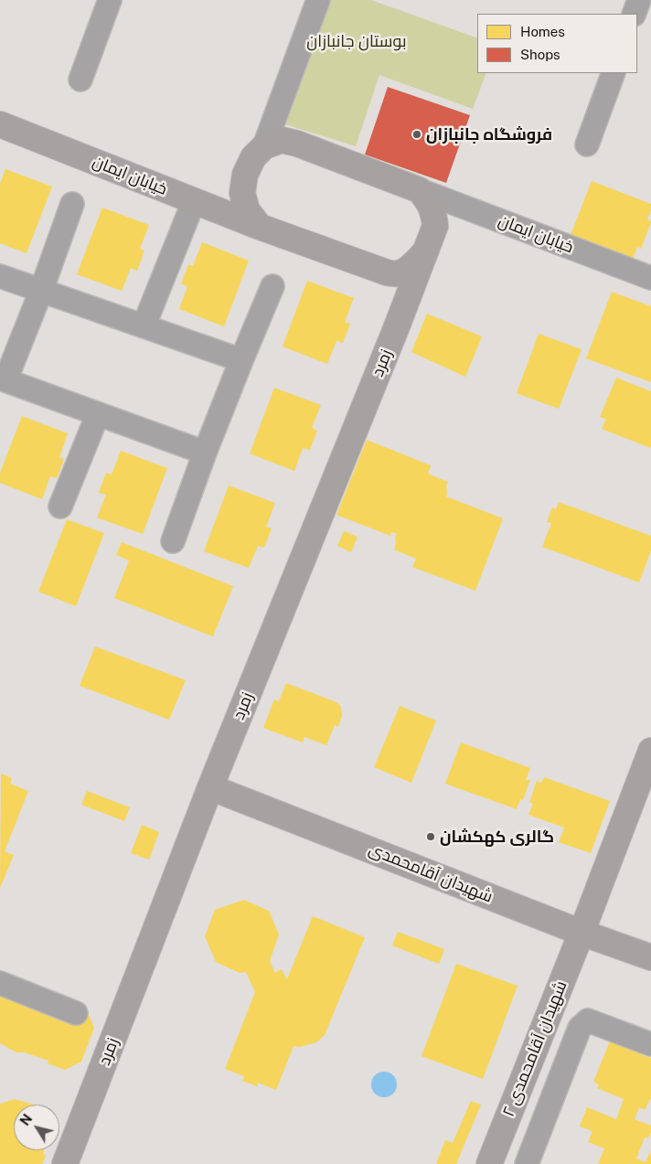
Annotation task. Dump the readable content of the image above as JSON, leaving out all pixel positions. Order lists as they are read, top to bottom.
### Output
{
  "streets": {
    "street": [
      "خیابان ایمان",
      "زمرد",
      "شهیدان آقامحمدی",
      "شهیدان آقامحمدی ۲"
    ]
  },
  "crossings": [
    ["زمرد", "شهیدان آقامحمدی"],
    ["شهیدان آقامحمدی", "شهیدان آقامحمدی ۲"]
  ],
  "parks": ["بوستان جانبازان"],
  "places": ["فروشگاه جانبازان", "گالری کهکشان"],
  "legend": ["Homes", "Shops"],
  "north": "top left"
}
